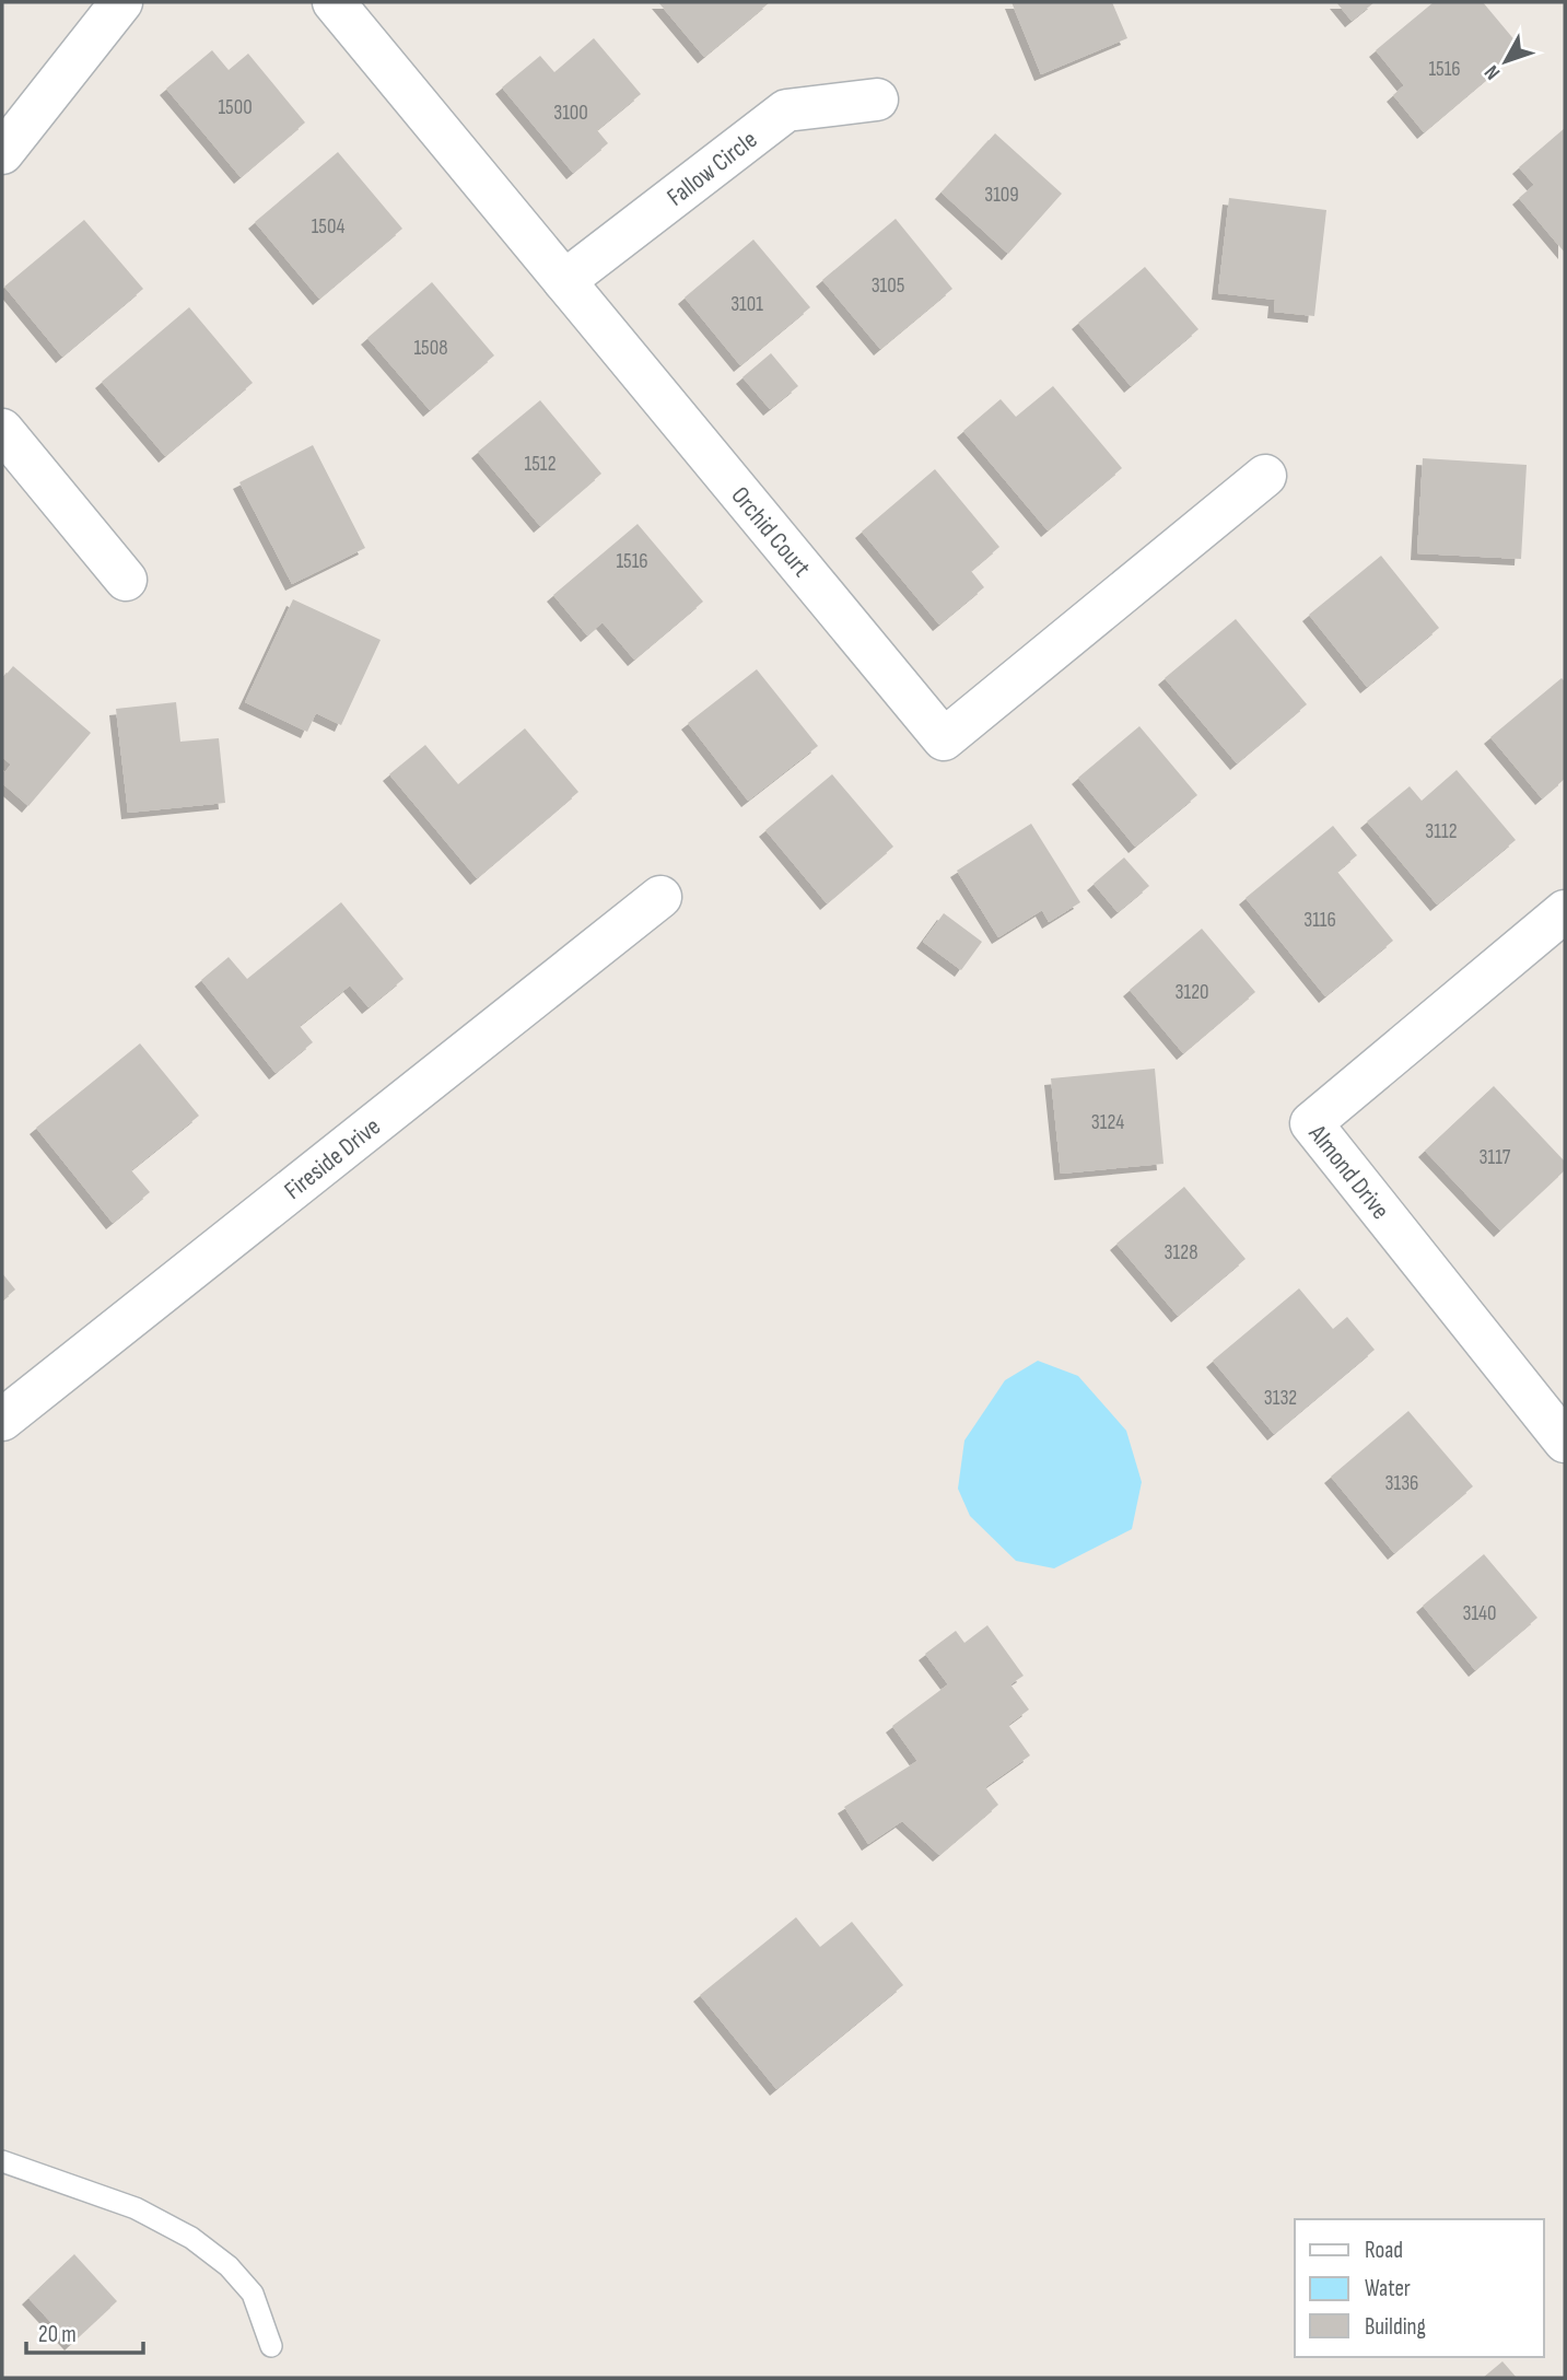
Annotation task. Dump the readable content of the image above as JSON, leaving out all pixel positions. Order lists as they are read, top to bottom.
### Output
{
  "streets": {
    "street": [
      "Fallow Circle",
      "Orchid Court",
      "Fireside Drive",
      "Almond Drive"
    ]
  },
  "crossings": [
    ["Fallow Circle", "Orchid Court"]
  ],
  "house_numbers": [
    "1516",
    "1500",
    "3100",
    "3109",
    "1504",
    "3105",
    "3101",
    "1508",
    "1512",
    "1516",
    "3112",
    "3116",
    "3120",
    "3124",
    "3117",
    "3128",
    "3132",
    "3136",
    "3140"
  ],
  "legend": ["Road", "Water", "Building"],
  "scale_bar": "20 m",
  "north": "bottom left"
}
